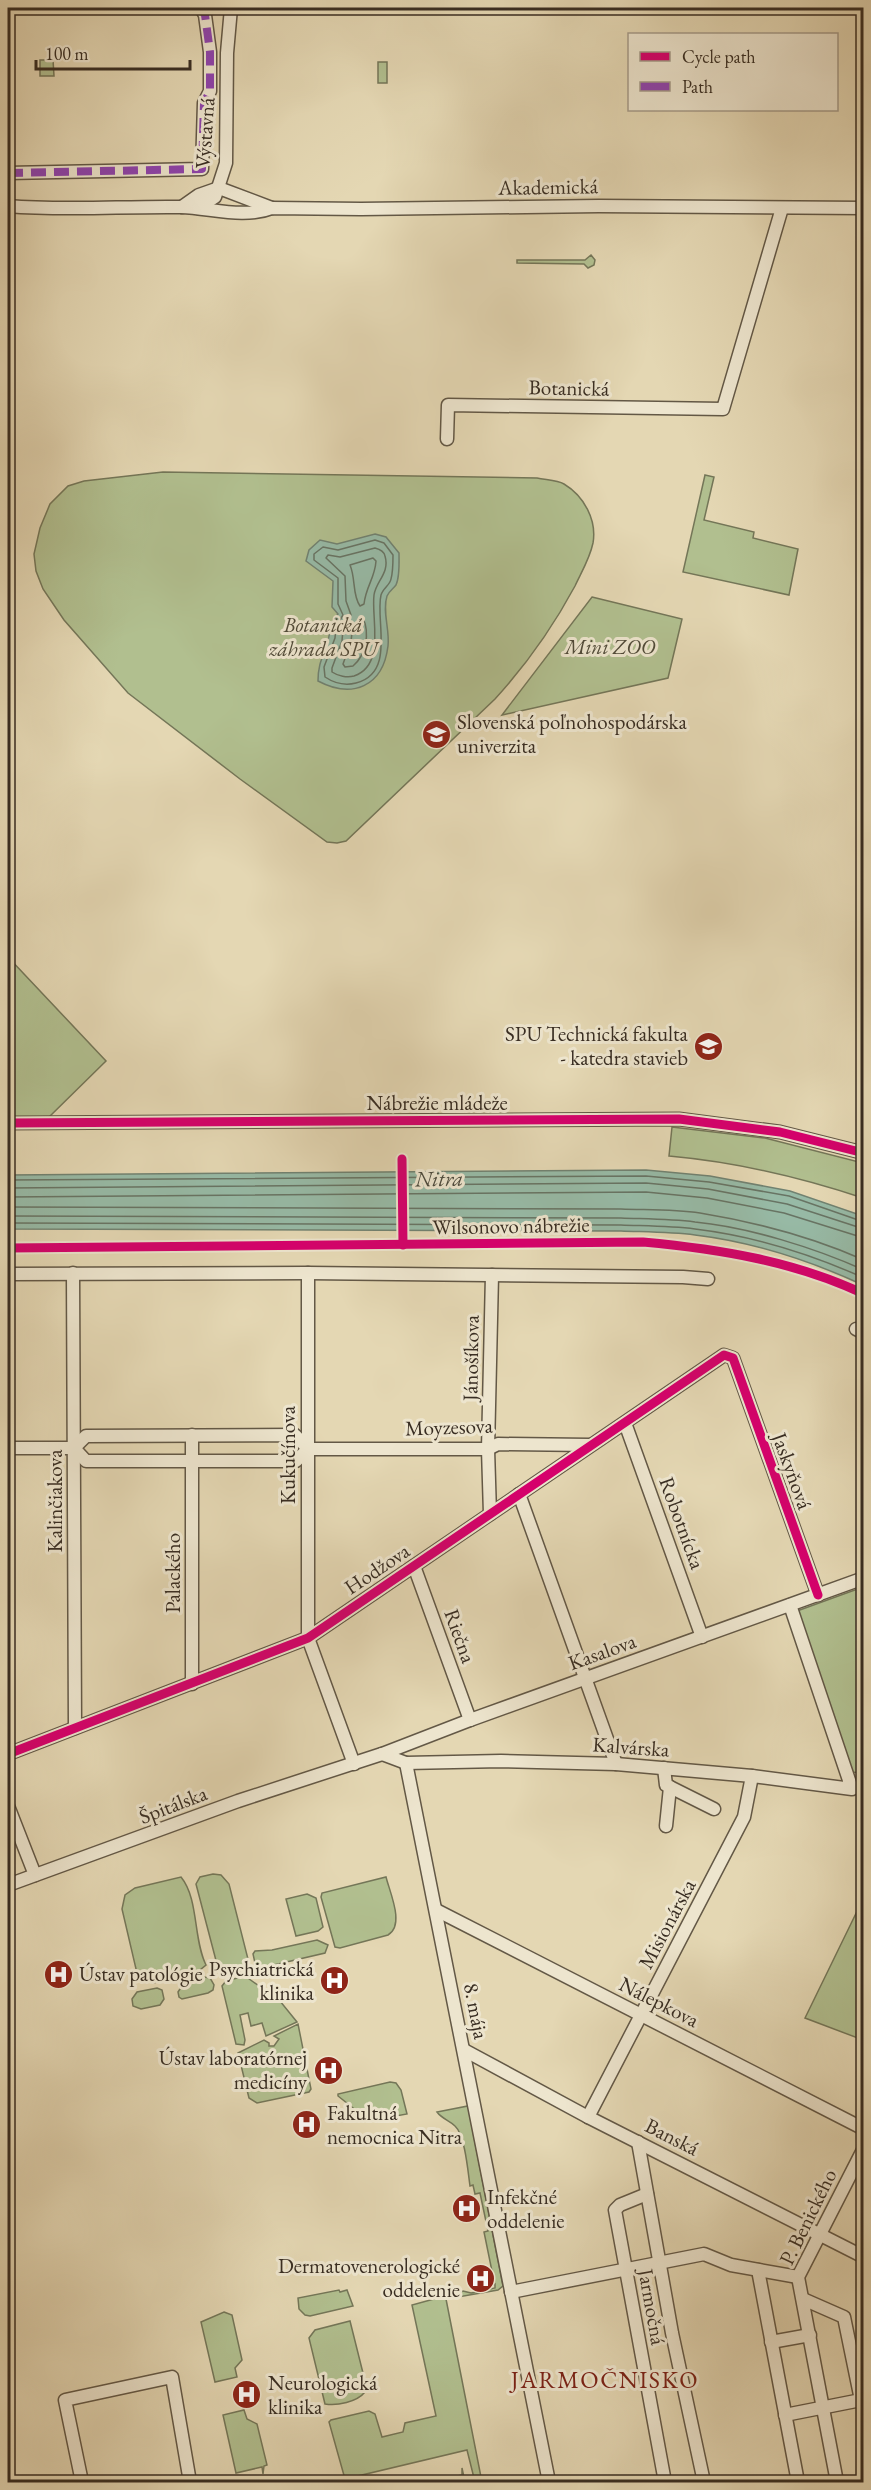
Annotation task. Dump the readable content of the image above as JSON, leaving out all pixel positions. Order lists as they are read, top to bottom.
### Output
{
  "streets": {
    "street": [
      "Výstavná",
      "Akademická",
      "Botanická",
      "Nábrežie mládeže",
      "Jánošíkova",
      "Moyzesova",
      "Kukučínova",
      "Jaskyňová",
      "Kalinčiakova",
      "Robotnícka",
      "Hodžova",
      "Palackého",
      "Riečna",
      "Kasalova",
      "Kalvárska",
      "Špitálska",
      "Misionárska",
      "Nálepkova",
      "8. mája",
      "Banská",
      "P. Benického",
      "Jarmočná"
    ],
    "cycle path": ["Wilsonovo nábrežie"]
  },
  "crossings": [
    ["Výstavná", "Akademická"],
    ["Akademická", "Botanická"],
    ["Jánošíkova", "Moyzesova"],
    ["Jánošíkova", "Hodžova"],
    ["Moyzesova", "Kukučínova"],
    ["Moyzesova", "Kalinčiakova"],
    ["Moyzesova", "Hodžova"],
    ["Moyzesova", "Palackého"],
    ["Kukučínova", "Hodžova"],
    ["Jaskyňová", "Hodžova"],
    ["Jaskyňová", "Kasalova"],
    ["Kalinčiakova", "Hodžova"],
    ["Robotnícka", "Hodžova"],
    ["Robotnícka", "Kasalova"],
    ["Hodžova", "Palackého"],
    ["Hodžova", "Riečna"],
    ["Riečna", "Kasalova"],
    ["Kasalova", "Kalvárska"],
    ["Kasalova", "Špitálska"],
    ["Kalvárska", "Misionárska"],
    ["Kalvárska", "8. mája"],
    ["Misionárska", "Nálepkova"],
    ["Misionárska", "Banská"],
    ["Nálepkova", "8. mája"],
    ["8. mája", "Banská"],
    ["Banská", "P. Benického"],
    ["Banská", "Jarmočná"]
  ],
  "districts": ["JARMOČNISKO"],
  "water": ["Nitra"],
  "parks": ["Botanická záhrada SPU", "Mini ZOO"],
  "places": {
    "school or university": ["Slovenská poľnohospodárska univerzita", "SPU Technická fakulta - katedra stavieb"],
    "hospital": [
      "Ústav patológie",
      "Psychiatrická klinika",
      "Ústav laboratórnej medicíny",
      "Fakultná nemocnica Nitra",
      "Infekčné oddelenie",
      "Dermatovenerologické oddelenie",
      "Neurologická klinika"
    ]
  },
  "legend": ["Cycle path", "Path"],
  "scale_bar": "100 m"
}
